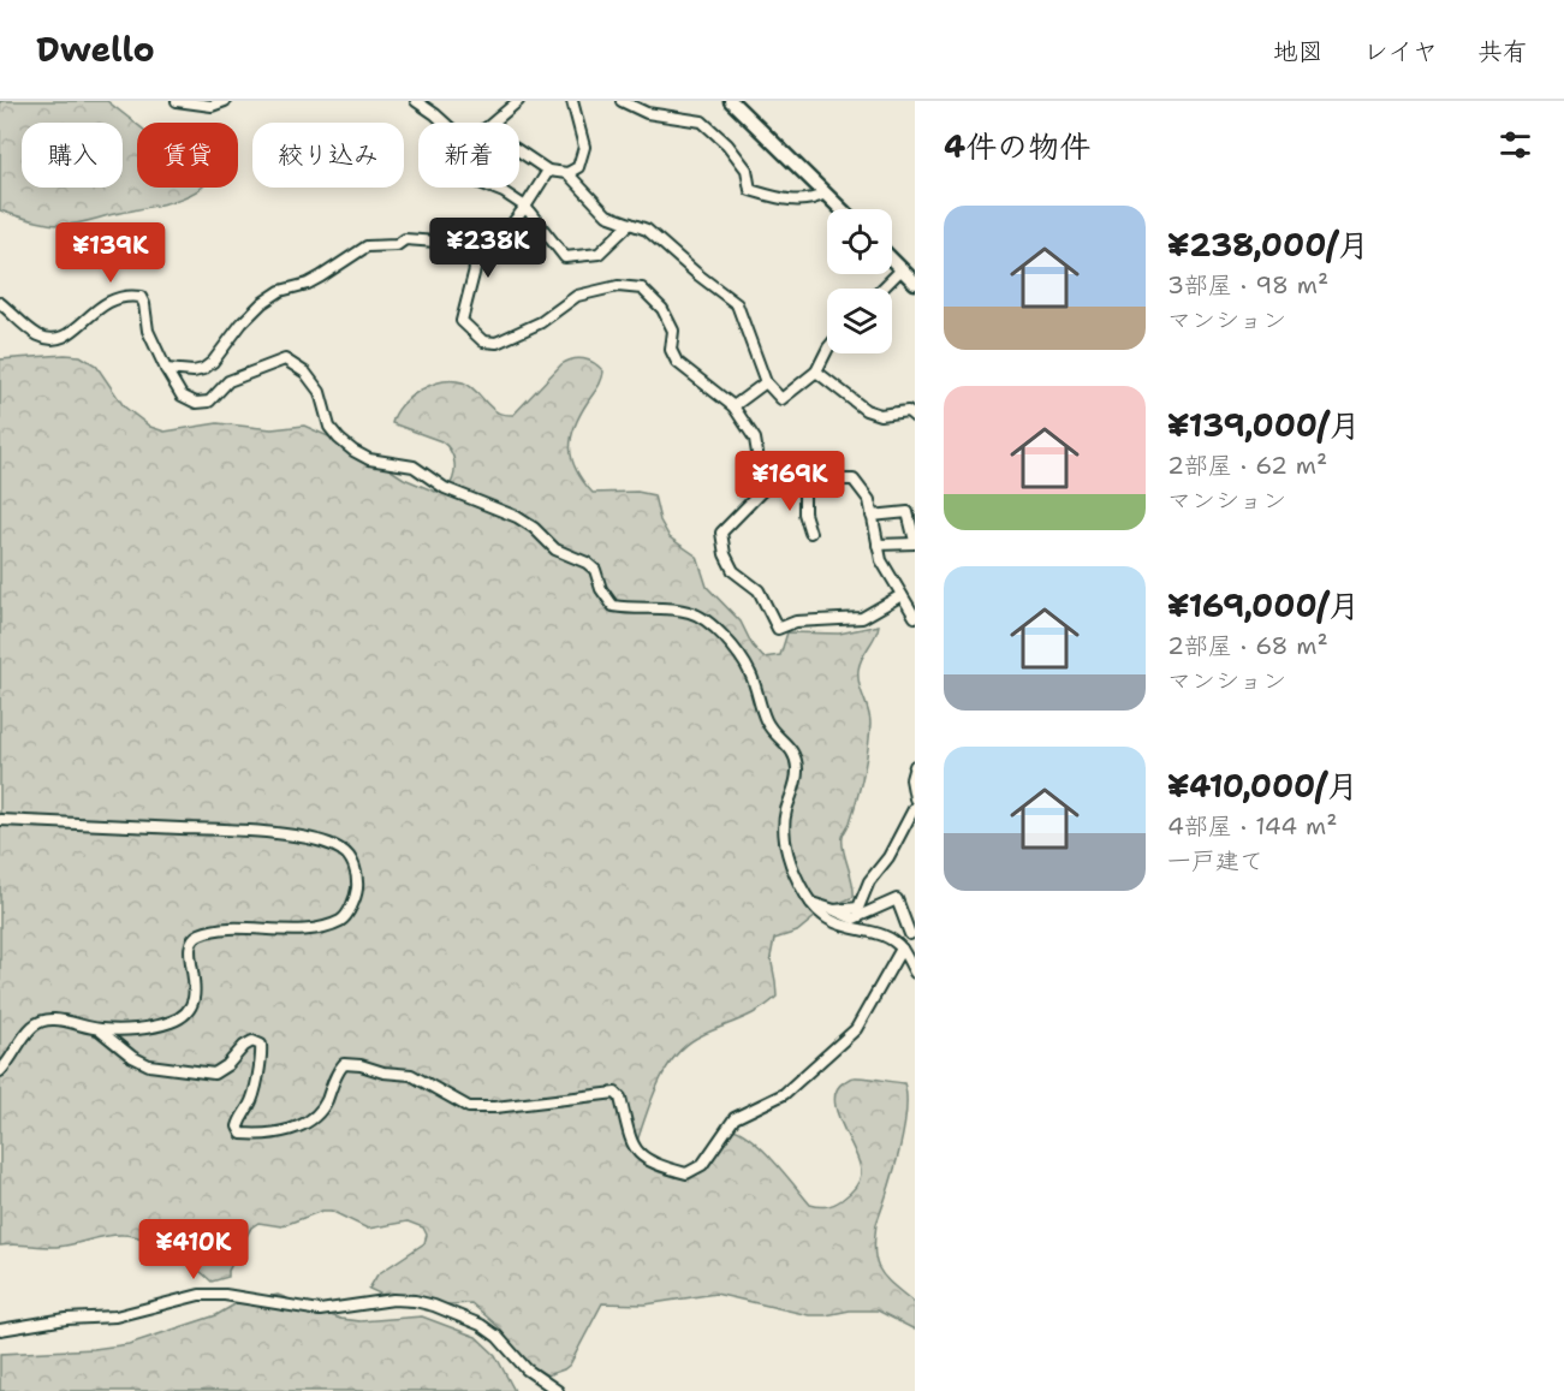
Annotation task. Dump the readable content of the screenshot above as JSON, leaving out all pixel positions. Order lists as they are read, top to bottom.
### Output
{
  "page": {
    "header": "Dwello",
    "nav": ["地図", "レイヤ", "共有"],
    "heading": "4件の物件",
    "chip": [
      "購入",
      "賃貸",
      "絞り込み",
      "新着"
    ],
    "list": [
      {
        "name": "¥238,000/月",
        "note": "3部屋 · 98 m² · マンション"
      },
      {
        "name": "¥139,000/月",
        "note": "2部屋 · 62 m² · マンション"
      },
      {
        "name": "¥169,000/月",
        "note": "2部屋 · 68 m² · マンション"
      },
      {
        "name": "¥410,000/月",
        "note": "4部屋 · 144 m² · 一戸建て"
      }
    ],
    "price": [
      "¥238K",
      "¥139K",
      "¥169K",
      "¥410K"
    ]
  }
}
